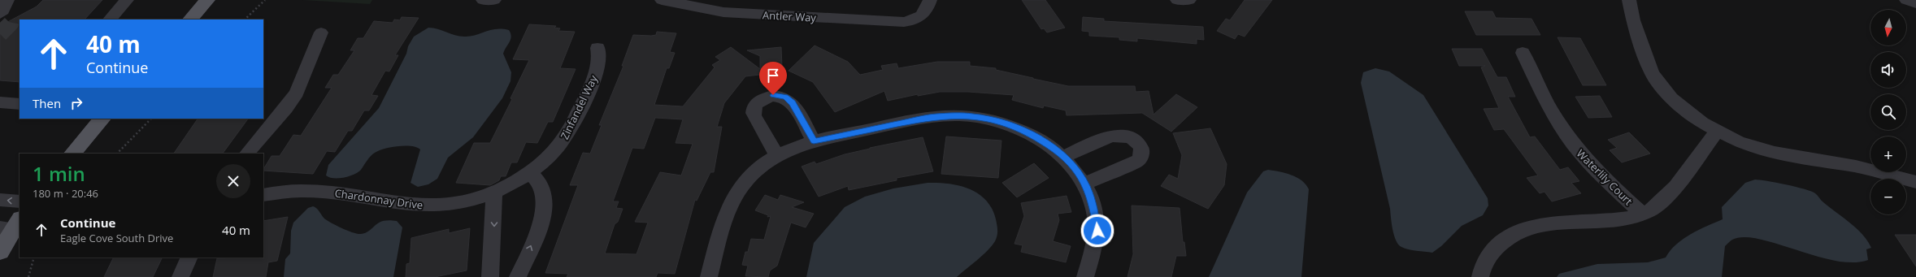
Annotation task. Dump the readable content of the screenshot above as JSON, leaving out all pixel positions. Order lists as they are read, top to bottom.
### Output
{
  "streets": {
    "street": [
      "Antler Way",
      "Zinfandel Way",
      "Waterlily Court",
      "Chardonnay Drive"
    ]
  },
  "crossings": [
    ["Zinfandel Way", "Chardonnay Drive"]
  ],
  "north": "bottom",
  "page": {
    "map_buttons": ["+", "−"],
    "turn": ["40 m", "Continue"],
    "then": "Then",
    "heading": ["1 min", "180 m · 20:46"],
    "list": [
      {
        "name": "Continue",
        "note": "Eagle Cove South Drive",
        "value": "40 m"
      }
    ]
  }
}
